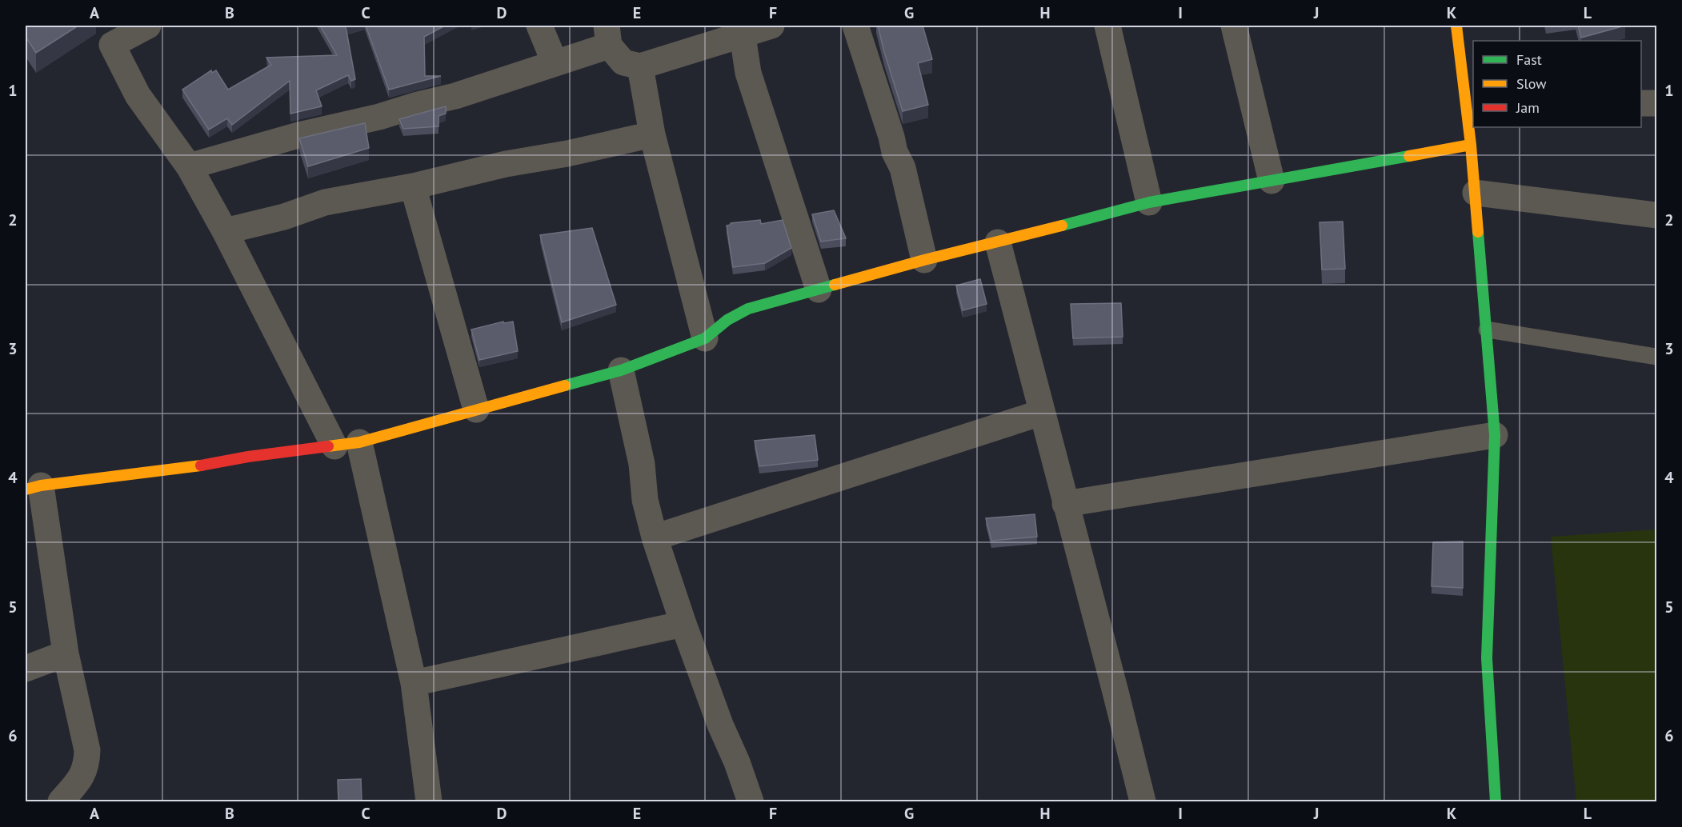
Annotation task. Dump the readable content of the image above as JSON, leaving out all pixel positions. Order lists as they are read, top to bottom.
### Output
{
  "legend": ["Fast", "Slow", "Jam"],
  "grid": {
    "columns": [
      "A",
      "B",
      "C",
      "D",
      "E",
      "F",
      "G",
      "H",
      "I",
      "J",
      "K",
      "L"
    ],
    "rows": [
      "1",
      "2",
      "3",
      "4",
      "5",
      "6"
    ]
  }
}
